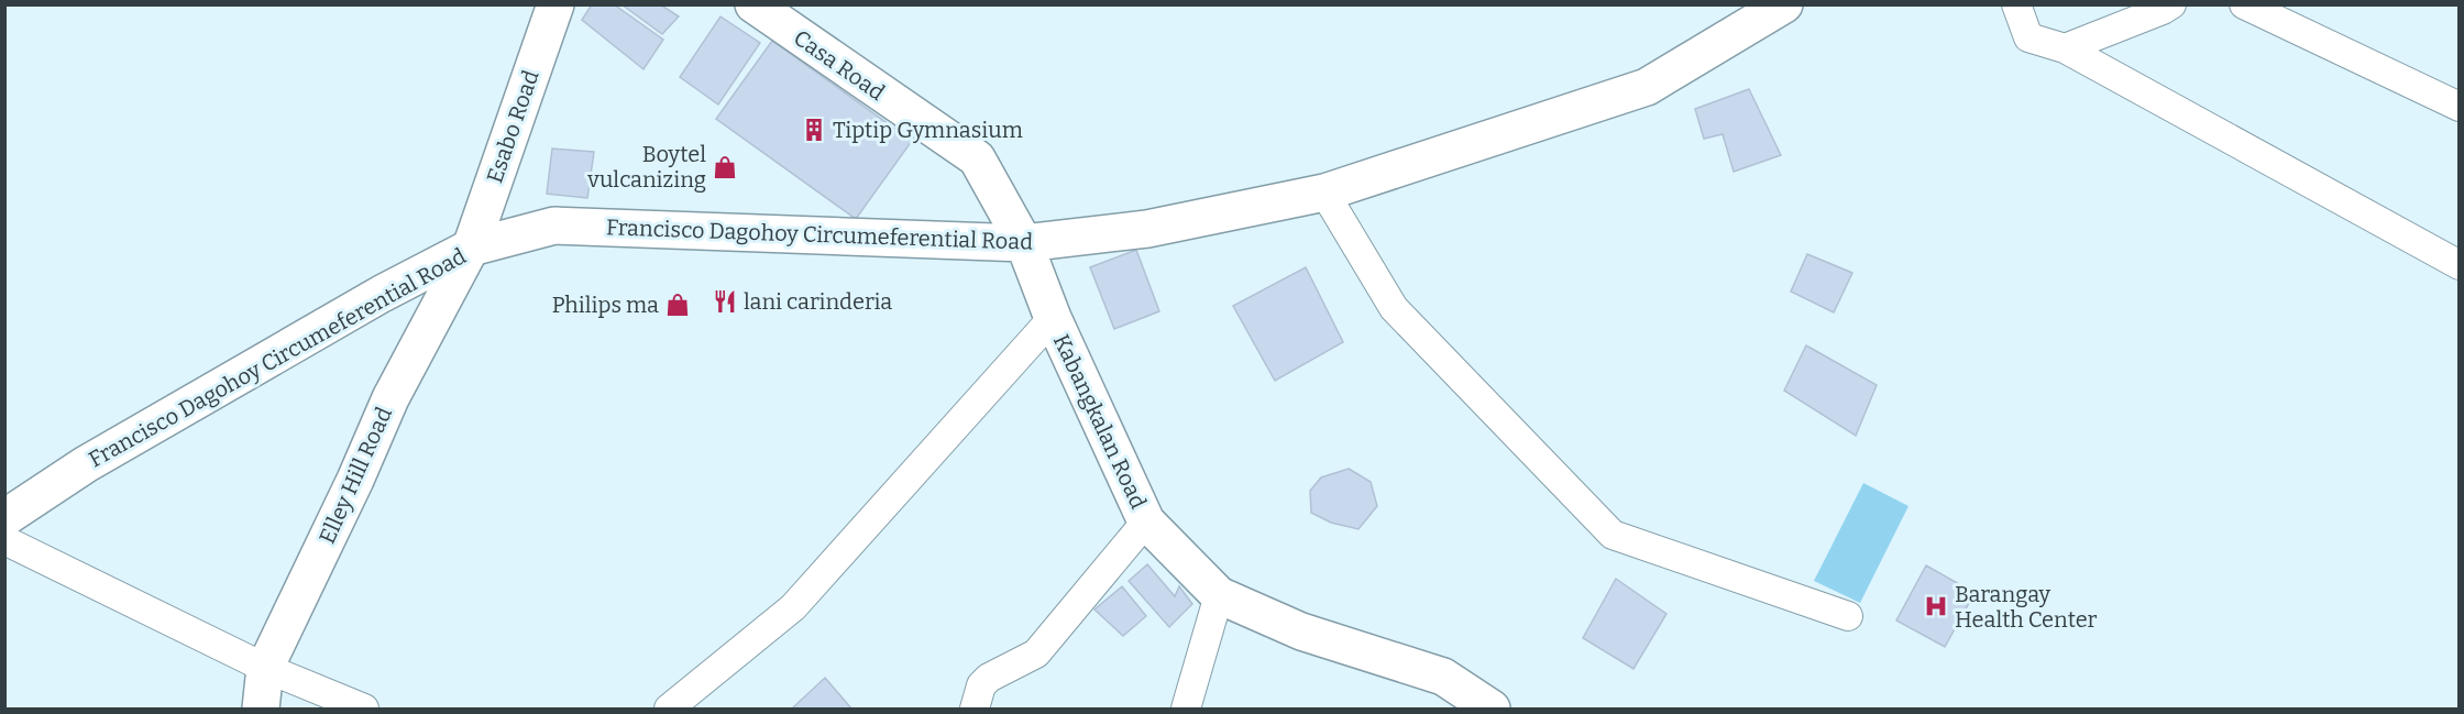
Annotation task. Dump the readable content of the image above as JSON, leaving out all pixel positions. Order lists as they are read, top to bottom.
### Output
{
  "streets": {
    "main road": [
      "Casa Road",
      "Esabo Road",
      "Francisco Dagohoy Circumeferential Road",
      "Kabangkalan Road",
      "Elley Hill Road"
    ]
  },
  "crossings": [
    ["Casa Road", "Francisco Dagohoy Circumeferential Road"],
    ["Casa Road", "Kabangkalan Road"],
    ["Esabo Road", "Francisco Dagohoy Circumeferential Road"],
    ["Esabo Road", "Elley Hill Road"],
    ["Francisco Dagohoy Circumeferential Road", "Kabangkalan Road"],
    ["Francisco Dagohoy Circumeferential Road", "Elley Hill Road"]
  ],
  "places": {
    "building": ["Tiptip Gymnasium"],
    "shop": ["Boytel vulcanizing", "Philips ma"],
    "restaurant": ["lani carinderia"],
    "hospital": ["Barangay Health Center"]
  }
}
